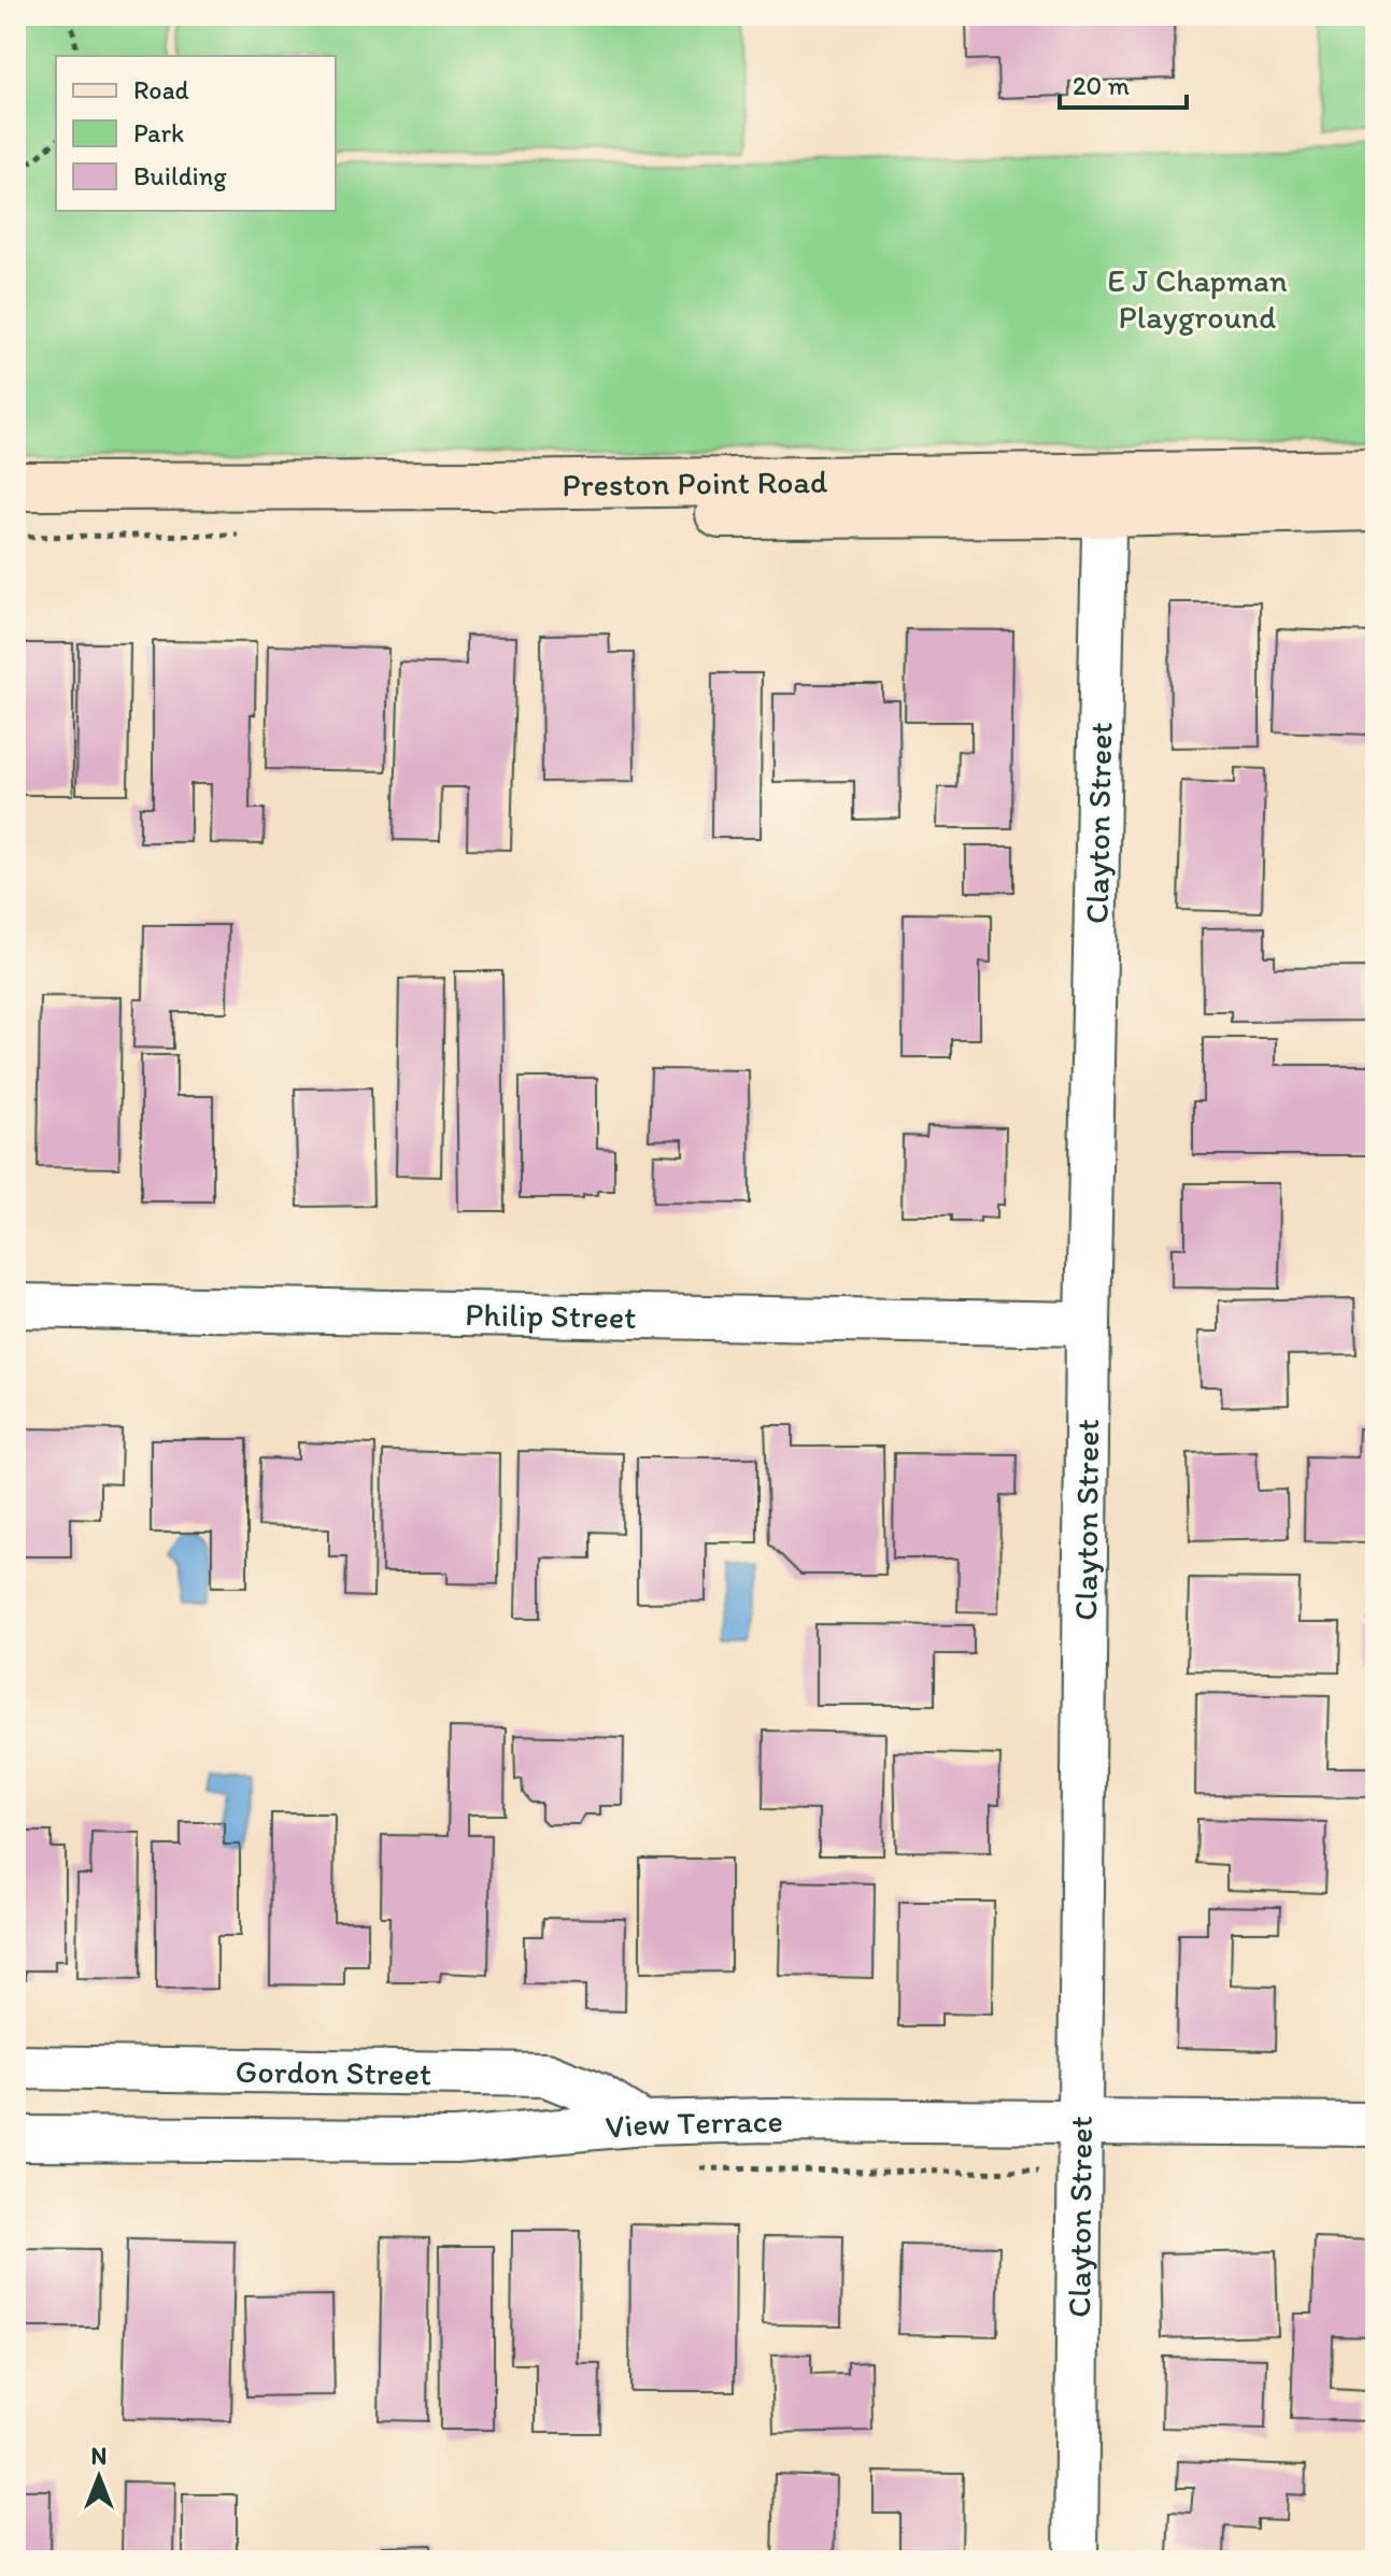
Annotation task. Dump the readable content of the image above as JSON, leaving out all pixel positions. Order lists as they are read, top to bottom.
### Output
{
  "streets": {
    "main road": ["Preston Point Road"],
    "street": [
      "Clayton Street",
      "Philip Street",
      "Gordon Street",
      "View Terrace"
    ]
  },
  "crossings": [
    ["Preston Point Road", "Clayton Street"],
    ["Clayton Street", "Philip Street"],
    ["Clayton Street", "View Terrace"],
    ["Gordon Street", "View Terrace"]
  ],
  "parks": ["E J Chapman Playground"],
  "legend": ["Road", "Park", "Building"],
  "scale_bar": "20 m",
  "north": "top"
}
